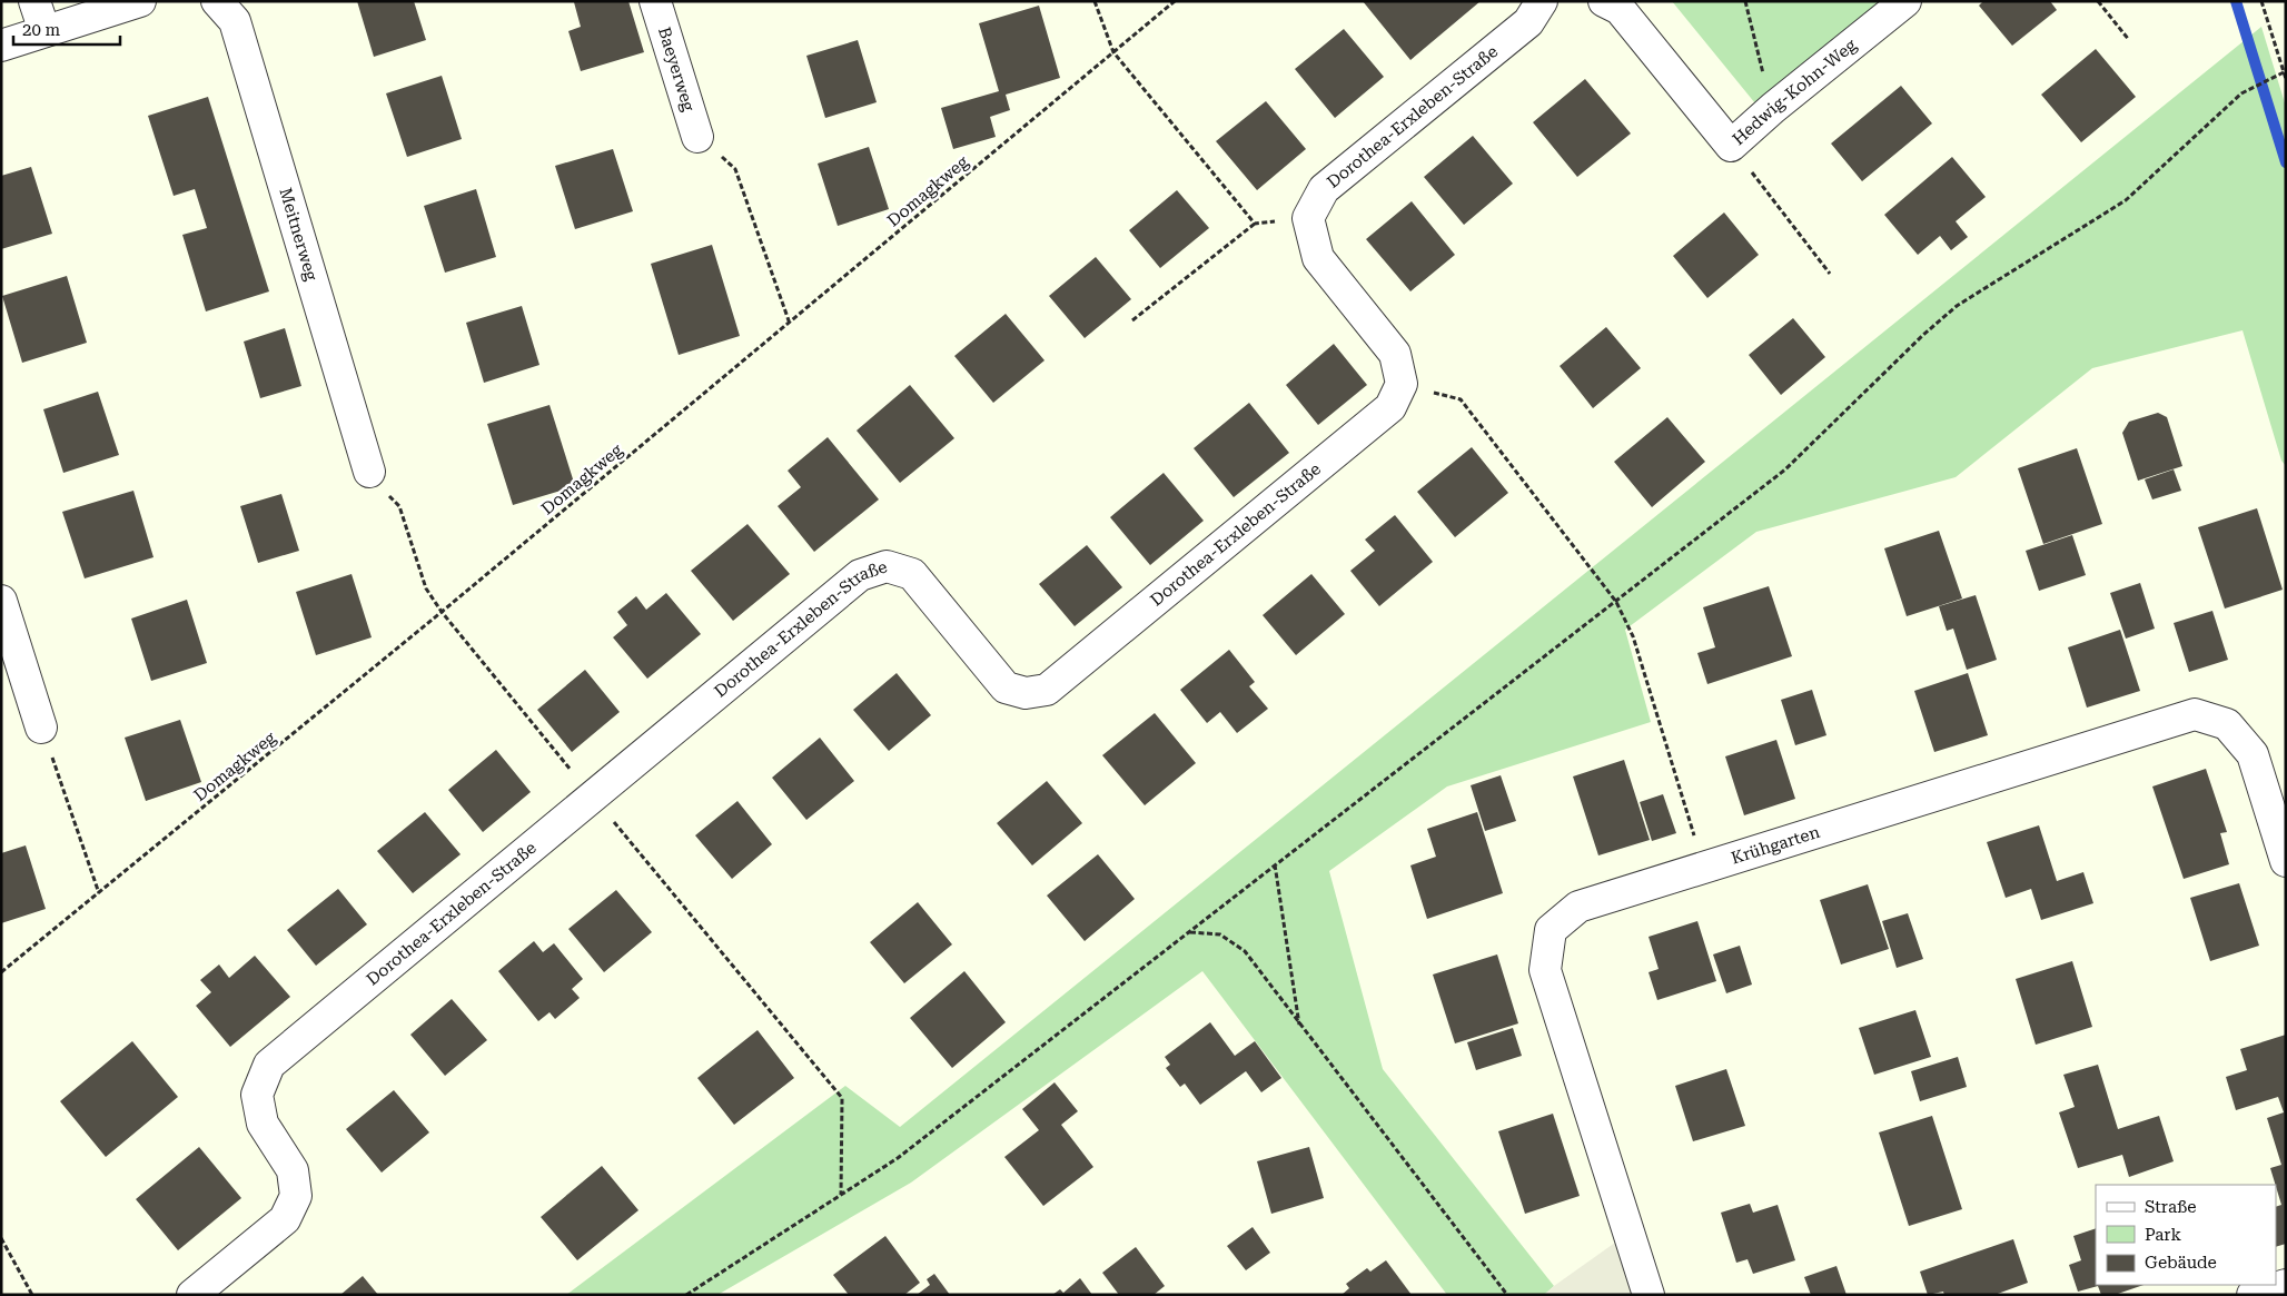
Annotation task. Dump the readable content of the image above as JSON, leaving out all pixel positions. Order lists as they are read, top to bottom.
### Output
{
  "streets": {
    "street": [
      "Baeyerweg",
      "Hedwig-Kohn-Weg",
      "Dorothea-Erxleben-Straße",
      "Meitnerweg",
      "Krühgarten"
    ],
    "path": ["Domagkweg"]
  },
  "legend": ["Straße", "Park", "Gebäude"],
  "scale_bar": "20 m"
}
